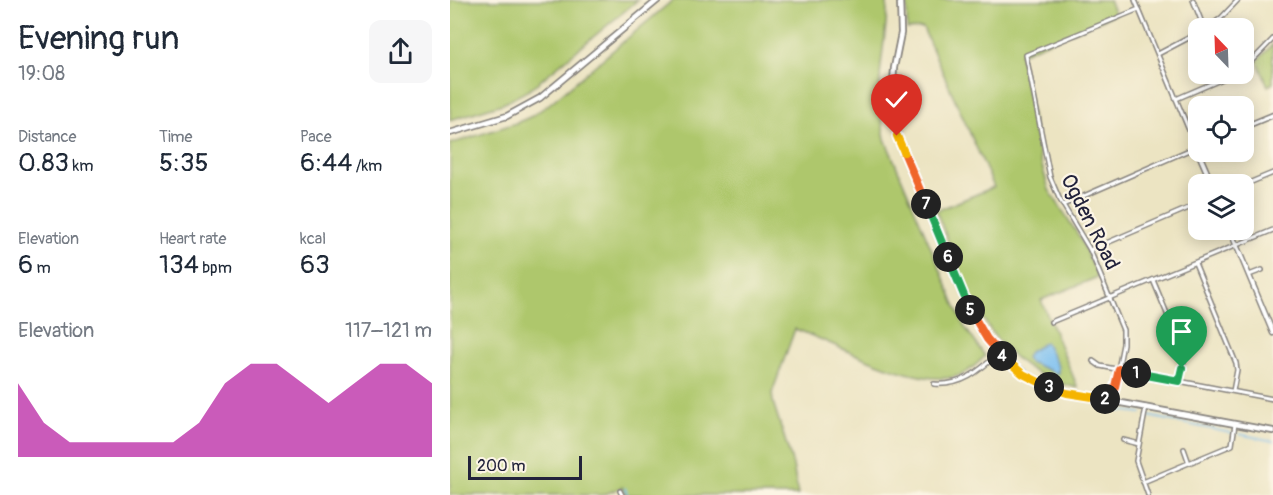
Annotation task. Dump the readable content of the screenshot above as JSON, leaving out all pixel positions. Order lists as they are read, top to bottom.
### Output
{
  "streets": {
    "street": ["Ogden Road"]
  },
  "scale_bar": "200 m",
  "north": "top left",
  "page": {
    "heading": ["Evening run", "19:08"],
    "stats": [
      ["Distance", "0.83 km"],
      ["Time", "5:35"],
      ["Pace", "6:44 /km"],
      ["Elevation", "6 m"],
      ["Heart rate", "134 bpm"],
      ["kcal", "63"]
    ],
    "pins": [
      "7",
      "6",
      "5",
      "4",
      "1",
      "3",
      "2"
    ],
    "chart": ["Elevation", "117–121 m"],
    "scale": "200 m"
  }
}
